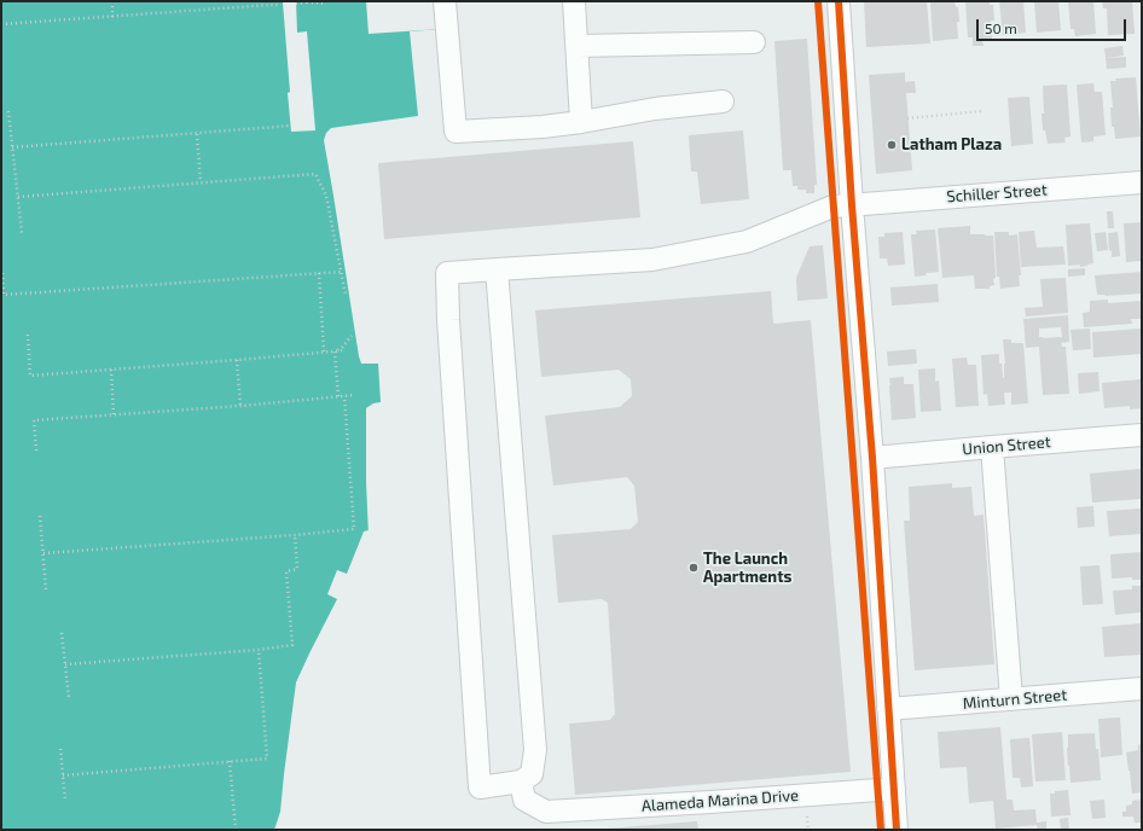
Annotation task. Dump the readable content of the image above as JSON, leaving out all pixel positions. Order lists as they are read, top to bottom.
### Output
{
  "streets": {
    "street": [
      "Schiller Street",
      "Union Street",
      "Minturn Street",
      "Alameda Marina Drive"
    ]
  },
  "crossings": [
    ["Schiller Street", "Alameda Marina Drive"]
  ],
  "places": ["Latham Plaza", "The Launch Apartments"],
  "scale_bar": "50 m"
}
